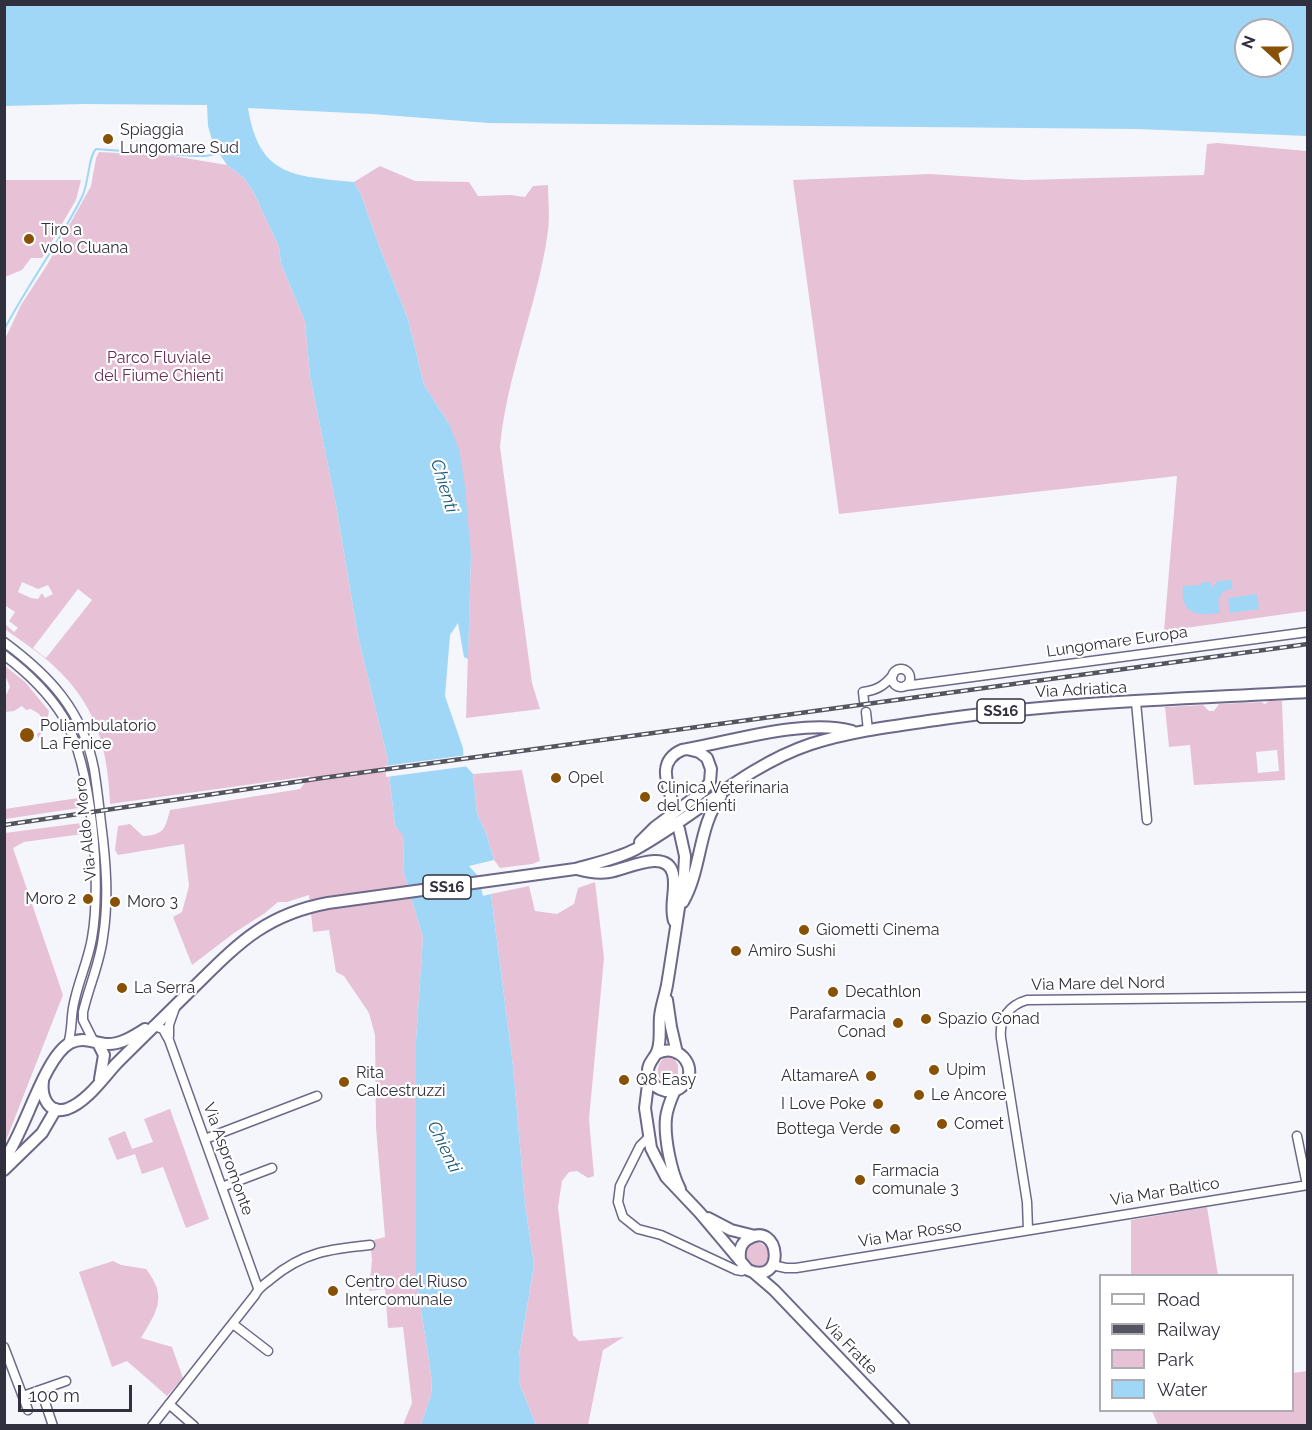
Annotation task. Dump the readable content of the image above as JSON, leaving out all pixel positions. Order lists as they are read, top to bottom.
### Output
{
  "streets": {
    "main road": ["Via Adriatica", "SS16", "Via Fratte"],
    "street": [
      "Lungomare Europa",
      "Via Aldo Moro",
      "Via Mare del Nord",
      "Via Aspromonte",
      "Via Mar Baltico",
      "Via Mar Rosso"
    ]
  },
  "crossings": [
    ["Via Adriatica", "SS16"],
    ["SS16", "Via Aldo Moro"],
    ["SS16", "Via Aspromonte"],
    ["Via Mare del Nord", "Via Mar Baltico"],
    ["Via Mare del Nord", "Via Mar Rosso"],
    ["Via Mar Baltico", "Via Mar Rosso"],
    ["Via Mar Rosso", "Via Fratte"]
  ],
  "water": ["Chienti"],
  "parks": ["Parco Fluviale del Fiume Chienti"],
  "places": [
    "Spiaggia Lungomare Sud",
    "Tiro a volo Cluana",
    "Poliambulatorio La Fenice",
    "Opel",
    "Clinica Veterinaria del Chienti",
    "Moro 2",
    "Moro 3",
    "Giometti Cinema",
    "Amiro Sushi",
    "La Serra",
    "Decathlon",
    "Spazio Conad",
    "Parafarmacia Conad",
    "Upim",
    "AltamareA",
    "Q8 Easy",
    "Rita Calcestruzzi",
    "Le Ancore",
    "I Love Poke",
    "Comet",
    "Bottega Verde",
    "Farmacia comunale 3",
    "Centro del Riuso Intercomunale"
  ],
  "legend": [
    "Road",
    "Railway",
    "Park",
    "Water"
  ],
  "scale_bar": "100 m",
  "north": "left"
}
